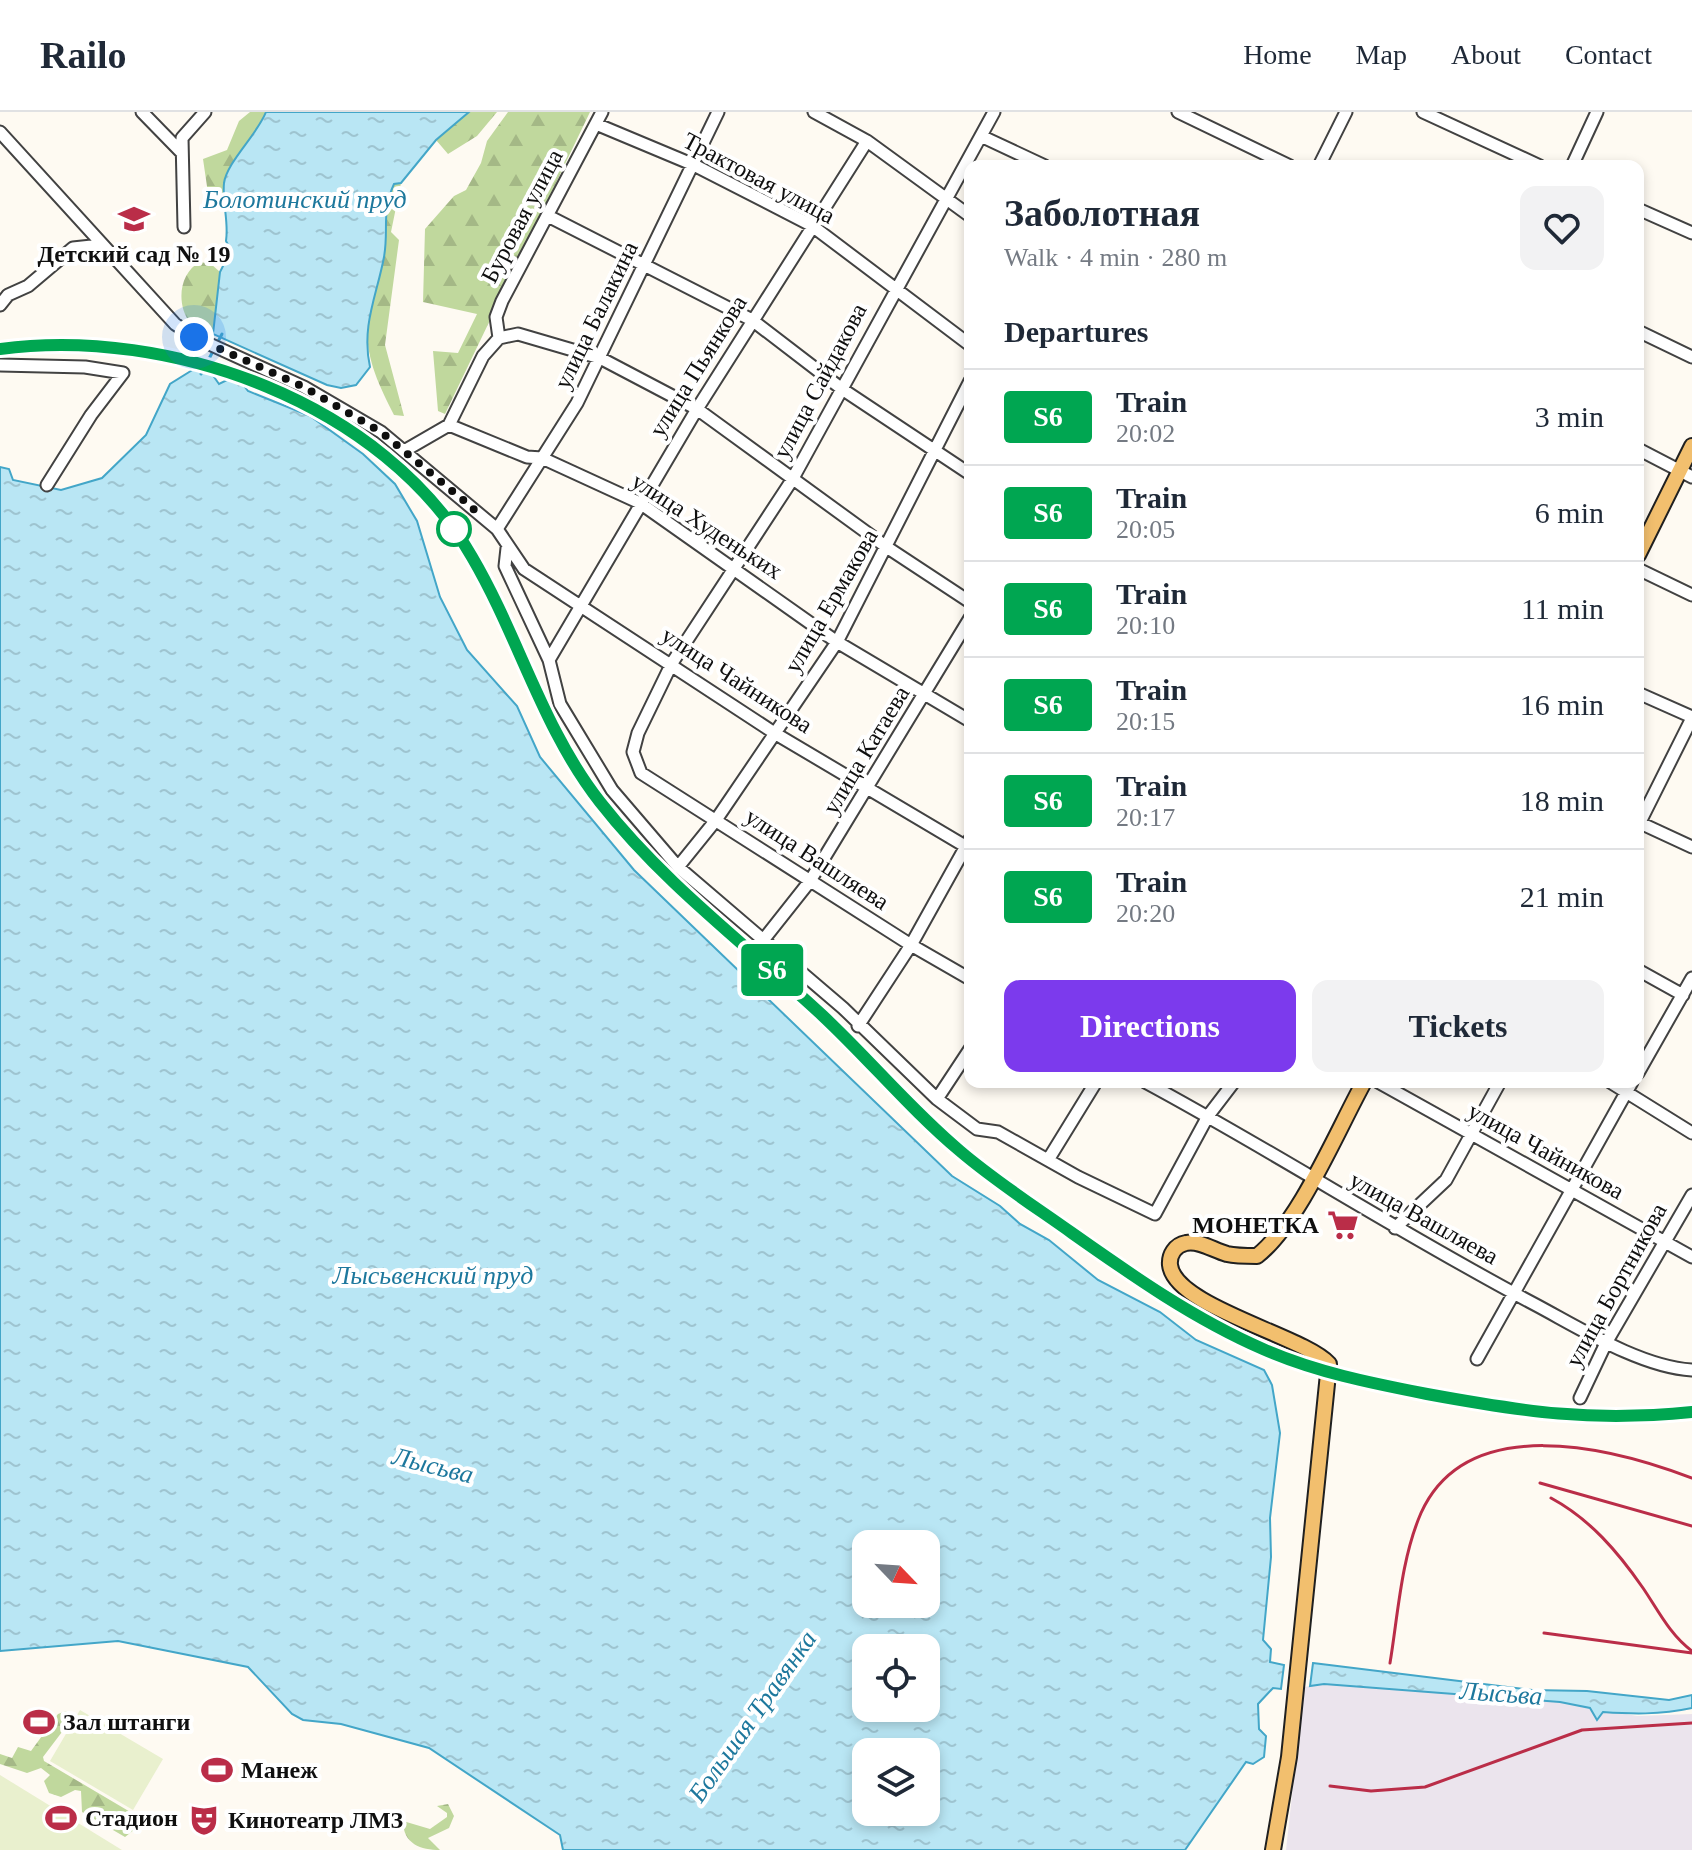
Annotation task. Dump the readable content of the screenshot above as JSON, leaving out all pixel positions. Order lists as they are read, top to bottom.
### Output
{
  "streets": {
    "street": [
      "Трактовая улица",
      "Буровая улица",
      "улица Балакина",
      "улица Пьянкова",
      "улица Сайдакова",
      "улица Худеньких",
      "улица Ермакова",
      "улица Чайникова",
      "улица Катаева",
      "улица Вашляева",
      "улица Бортникова"
    ]
  },
  "crossings": [
    ["Трактовая улица", "Буровая улица"],
    ["Трактовая улица", "улица Балакина"],
    ["Трактовая улица", "улица Пьянкова"],
    ["Трактовая улица", "улица Сайдакова"],
    ["Буровая улица", "улица Худеньких"],
    ["улица Балакина", "улица Худеньких"],
    ["улица Балакина", "улица Чайникова"],
    ["улица Пьянкова", "улица Худеньких"],
    ["улица Пьянкова", "улица Чайникова"],
    ["улица Сайдакова", "улица Худеньких"],
    ["улица Сайдакова", "улица Чайникова"],
    ["улица Сайдакова", "улица Вашляева"],
    ["улица Худеньких", "улица Ермакова"],
    ["улица Худеньких", "улица Катаева"],
    ["улица Ермакова", "улица Чайникова"],
    ["улица Ермакова", "улица Вашляева"],
    ["улица Чайникова", "улица Катаева"],
    ["улица Чайникова", "улица Бортникова"],
    ["улица Катаева", "улица Вашляева"],
    ["улица Вашляева", "улица Бортникова"]
  ],
  "water": [
    "Болотинский пруд",
    "Лысьвенский пруд",
    "Лысьва",
    "Большая Травянка"
  ],
  "places": {
    "school or university": ["Детский сад № 19"],
    "supermarket": ["МОНЕТКА"],
    "sports": ["Зал штанги", "Манеж", "Стадион"],
    "theatre": ["Кинотеатр ЛМЗ"]
  },
  "north": "bottom right",
  "page": {
    "header": "Railo",
    "nav": [
      "Home",
      "Map",
      "About",
      "Contact"
    ],
    "on_map": "S6",
    "heading": [
      ["Заболотная", "Walk · 4 min · 280 m"],
      "Departures"
    ],
    "list": [
      {
        "mark": "S6",
        "name": "Train",
        "note": "20:02",
        "value": "3 min"
      },
      {
        "mark": "S6",
        "name": "Train",
        "note": "20:05",
        "value": "6 min"
      },
      {
        "mark": "S6",
        "name": "Train",
        "note": "20:10",
        "value": "11 min"
      },
      {
        "mark": "S6",
        "name": "Train",
        "note": "20:15",
        "value": "16 min"
      },
      {
        "mark": "S6",
        "name": "Train",
        "note": "20:17",
        "value": "18 min"
      },
      {
        "mark": "S6",
        "name": "Train",
        "note": "20:20",
        "value": "21 min"
      }
    ],
    "buttons": ["Directions", "Tickets"]
  }
}
